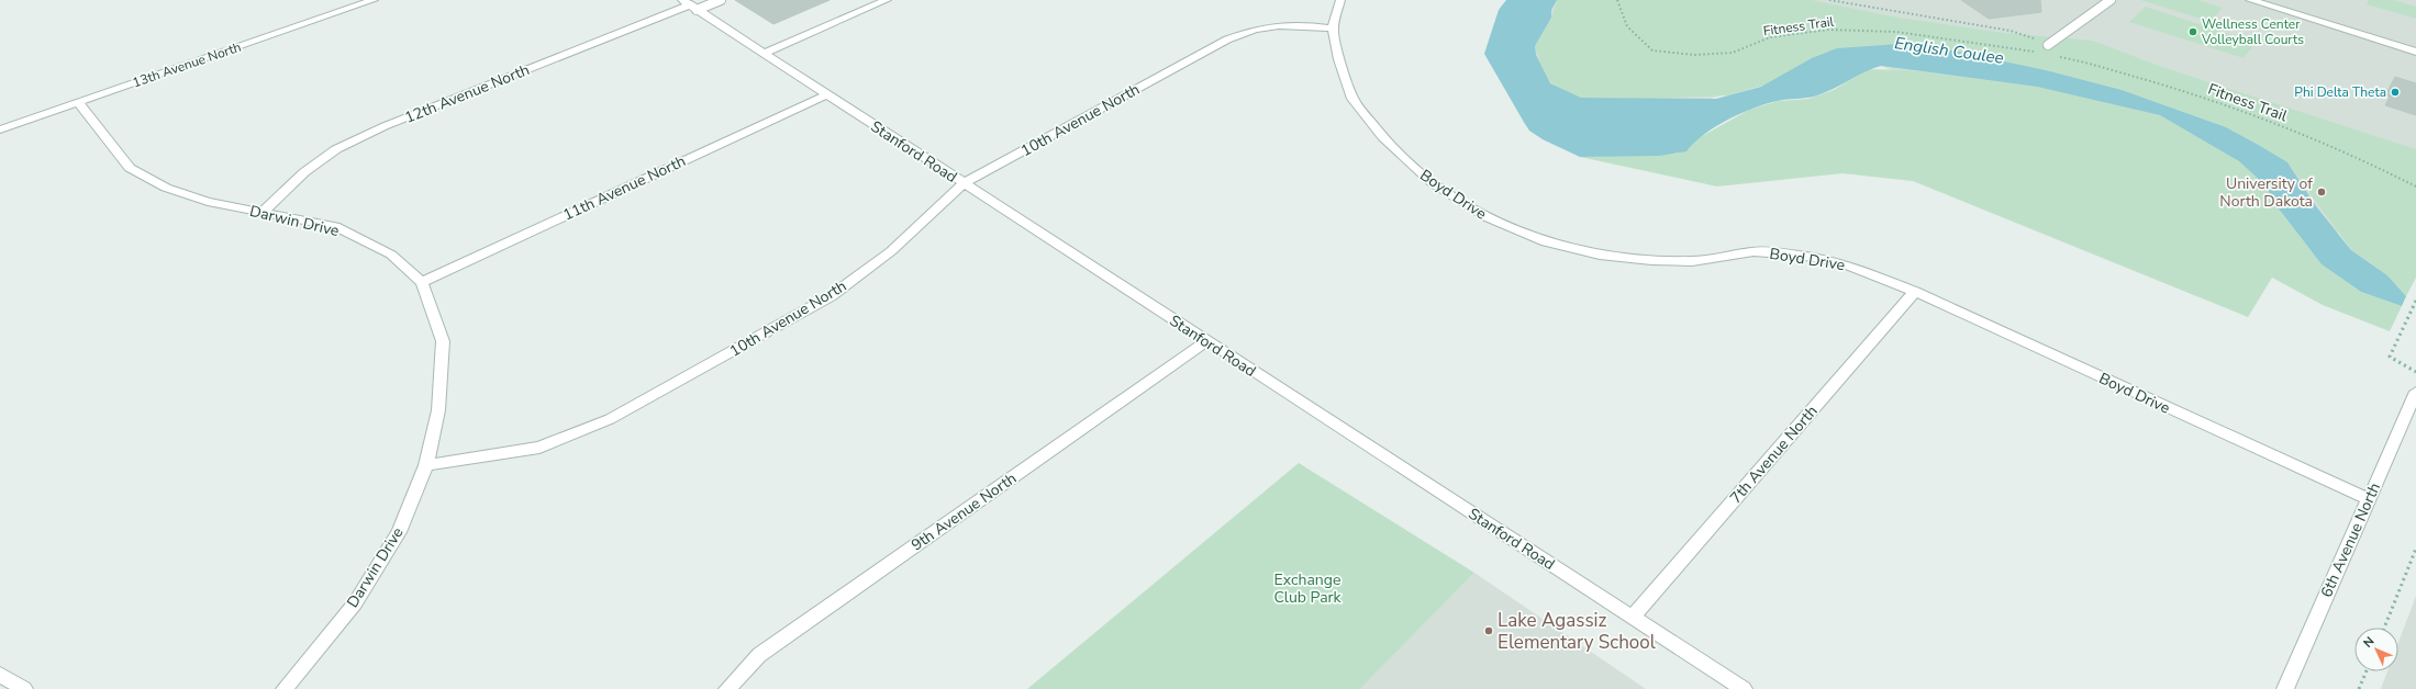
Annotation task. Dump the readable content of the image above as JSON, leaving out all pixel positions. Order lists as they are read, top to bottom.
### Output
{
  "streets": {
    "street": [
      "13th Avenue North",
      "12th Avenue North",
      "10th Avenue North",
      "Stanford Road",
      "11th Avenue North",
      "Boyd Drive",
      "Darwin Drive",
      "7th Avenue North",
      "9th Avenue North",
      "6th Avenue North"
    ],
    "path": ["Fitness Trail"]
  },
  "crossings": [
    ["13th Avenue North", "Darwin Drive"],
    ["12th Avenue North", "Stanford Road"],
    ["12th Avenue North", "Darwin Drive"],
    ["10th Avenue North", "Stanford Road"],
    ["10th Avenue North", "Boyd Drive"],
    ["10th Avenue North", "Darwin Drive"],
    ["Stanford Road", "11th Avenue North"],
    ["Stanford Road", "7th Avenue North"],
    ["Stanford Road", "9th Avenue North"],
    ["11th Avenue North", "Darwin Drive"],
    ["Boyd Drive", "7th Avenue North"],
    ["Boyd Drive", "6th Avenue North"]
  ],
  "water": ["English Coulee"],
  "parks": ["Exchange Club Park"],
  "places": [
    "Wellness Center Volleyball Courts",
    "Phi Delta Theta",
    "University of North Dakota",
    "Lake Agassiz Elementary School"
  ],
  "north": "top left"
}
